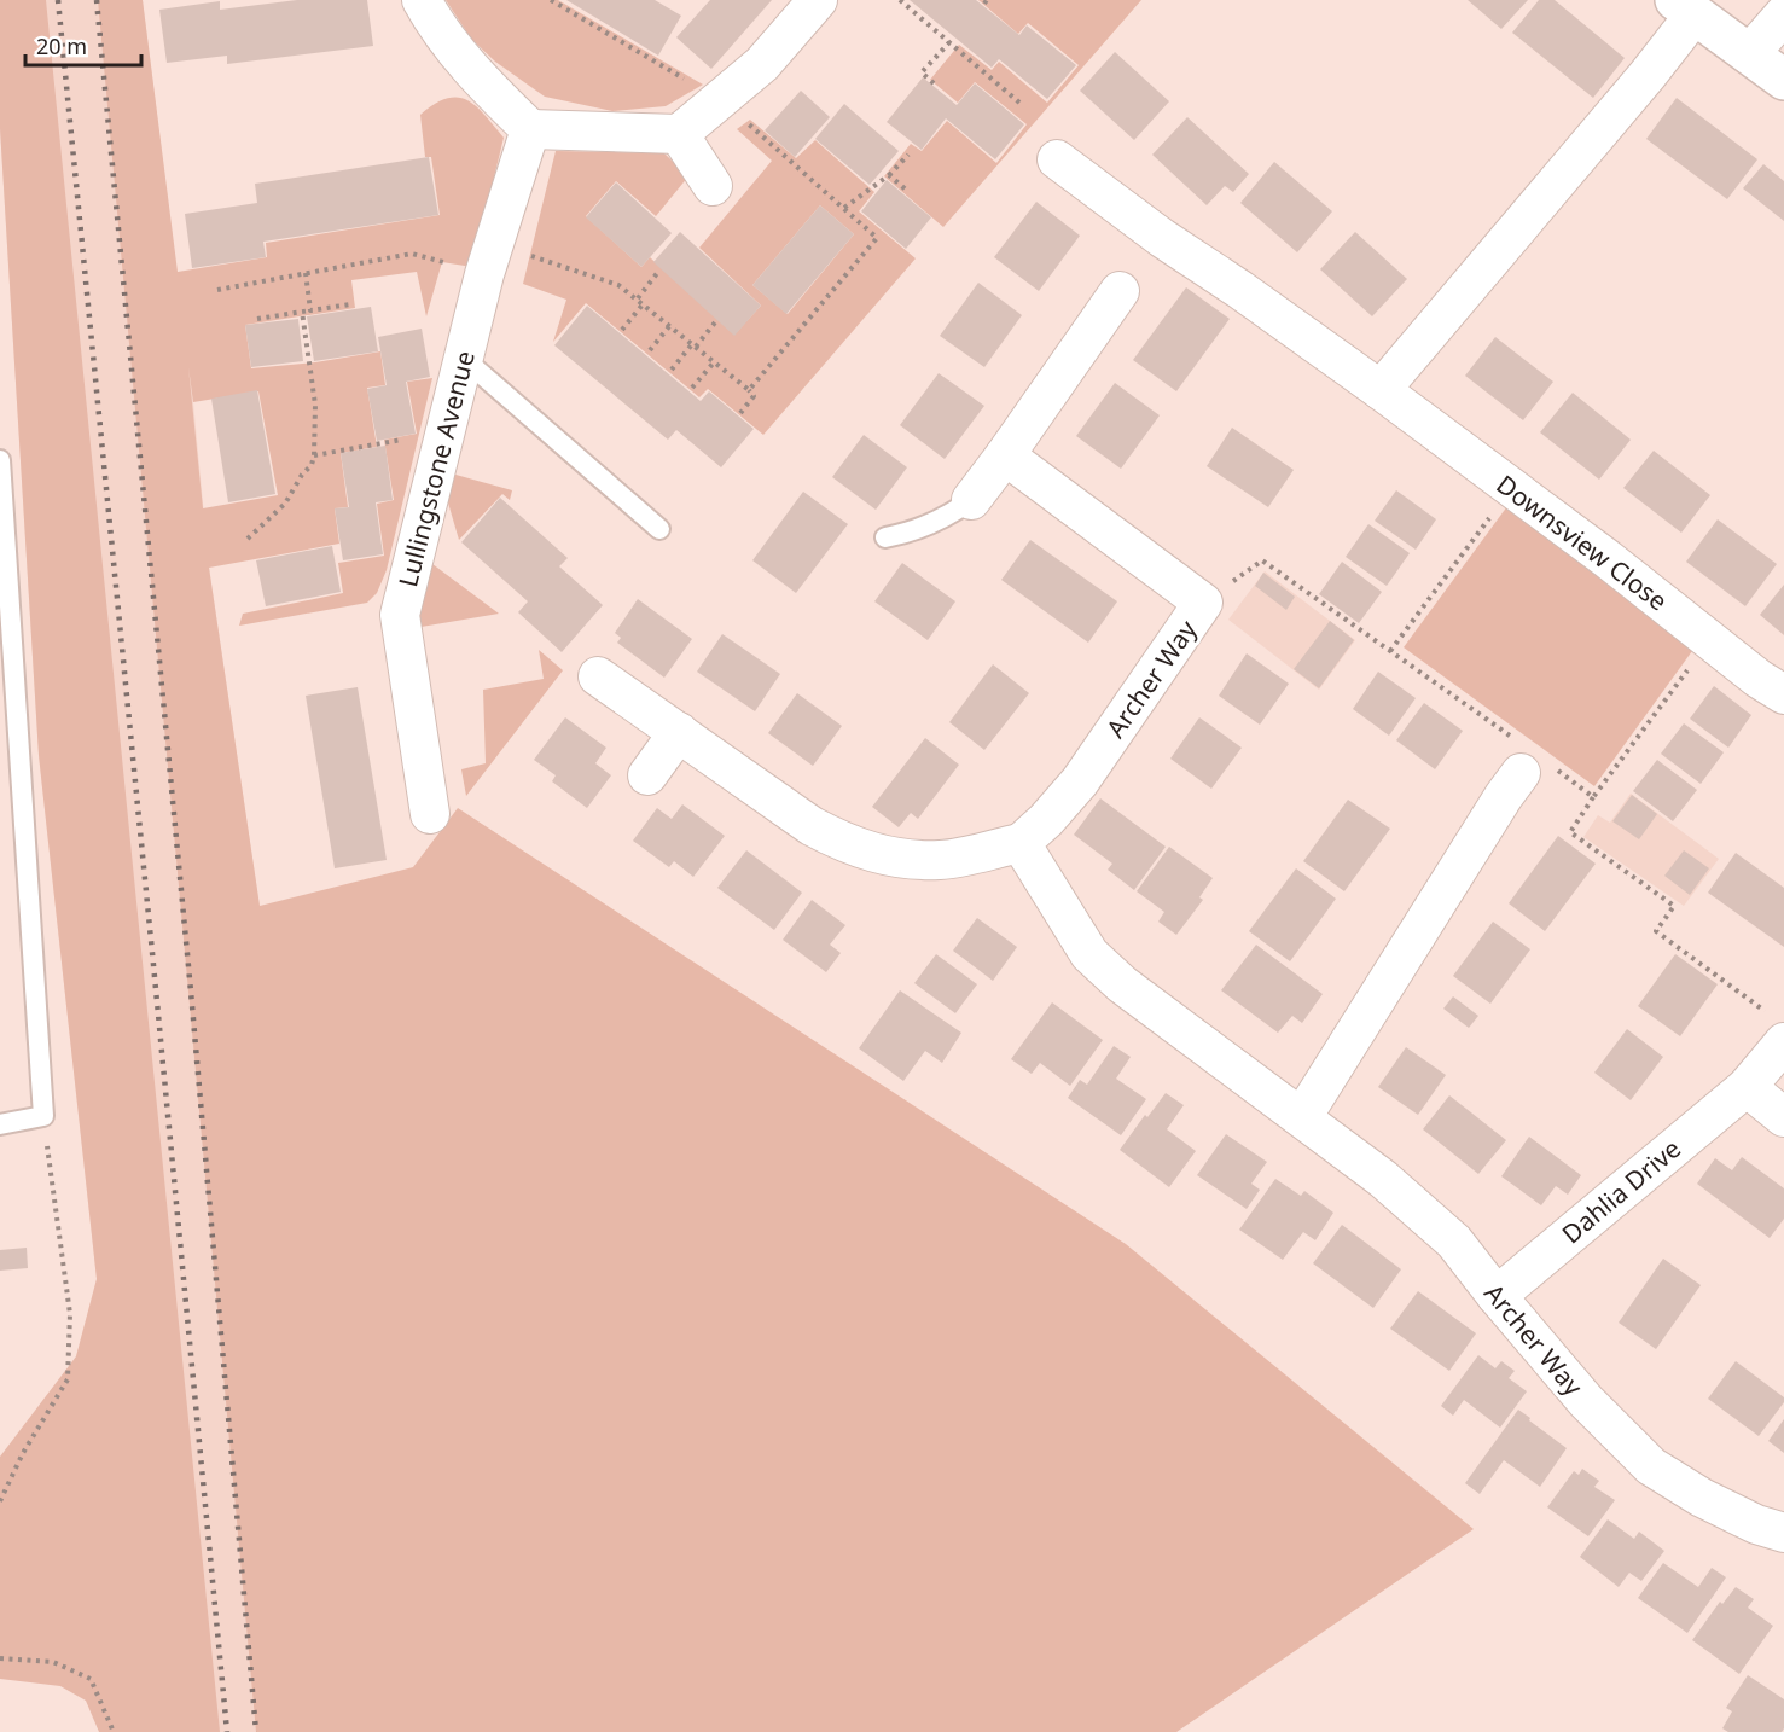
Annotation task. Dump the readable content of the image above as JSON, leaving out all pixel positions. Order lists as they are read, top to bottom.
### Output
{
  "streets": {
    "street": [
      "Lullingstone Avenue",
      "Downsview Close",
      "Archer Way",
      "Dahlia Drive"
    ]
  },
  "crossings": [
    ["Archer Way", "Dahlia Drive"]
  ],
  "scale_bar": "20 m"
}
